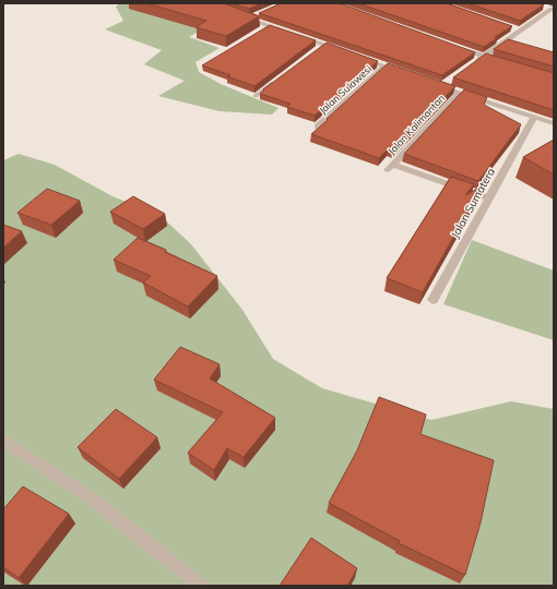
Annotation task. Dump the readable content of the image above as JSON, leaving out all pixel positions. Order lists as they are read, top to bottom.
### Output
{
  "streets": {
    "street": ["Jalan Sulawesi", "Jalan Kalimantan", "Jalan Sumatera"]
  },
  "crossings": [
    ["Jalan Kalimantan", "Jalan Sumatera"]
  ]
}
